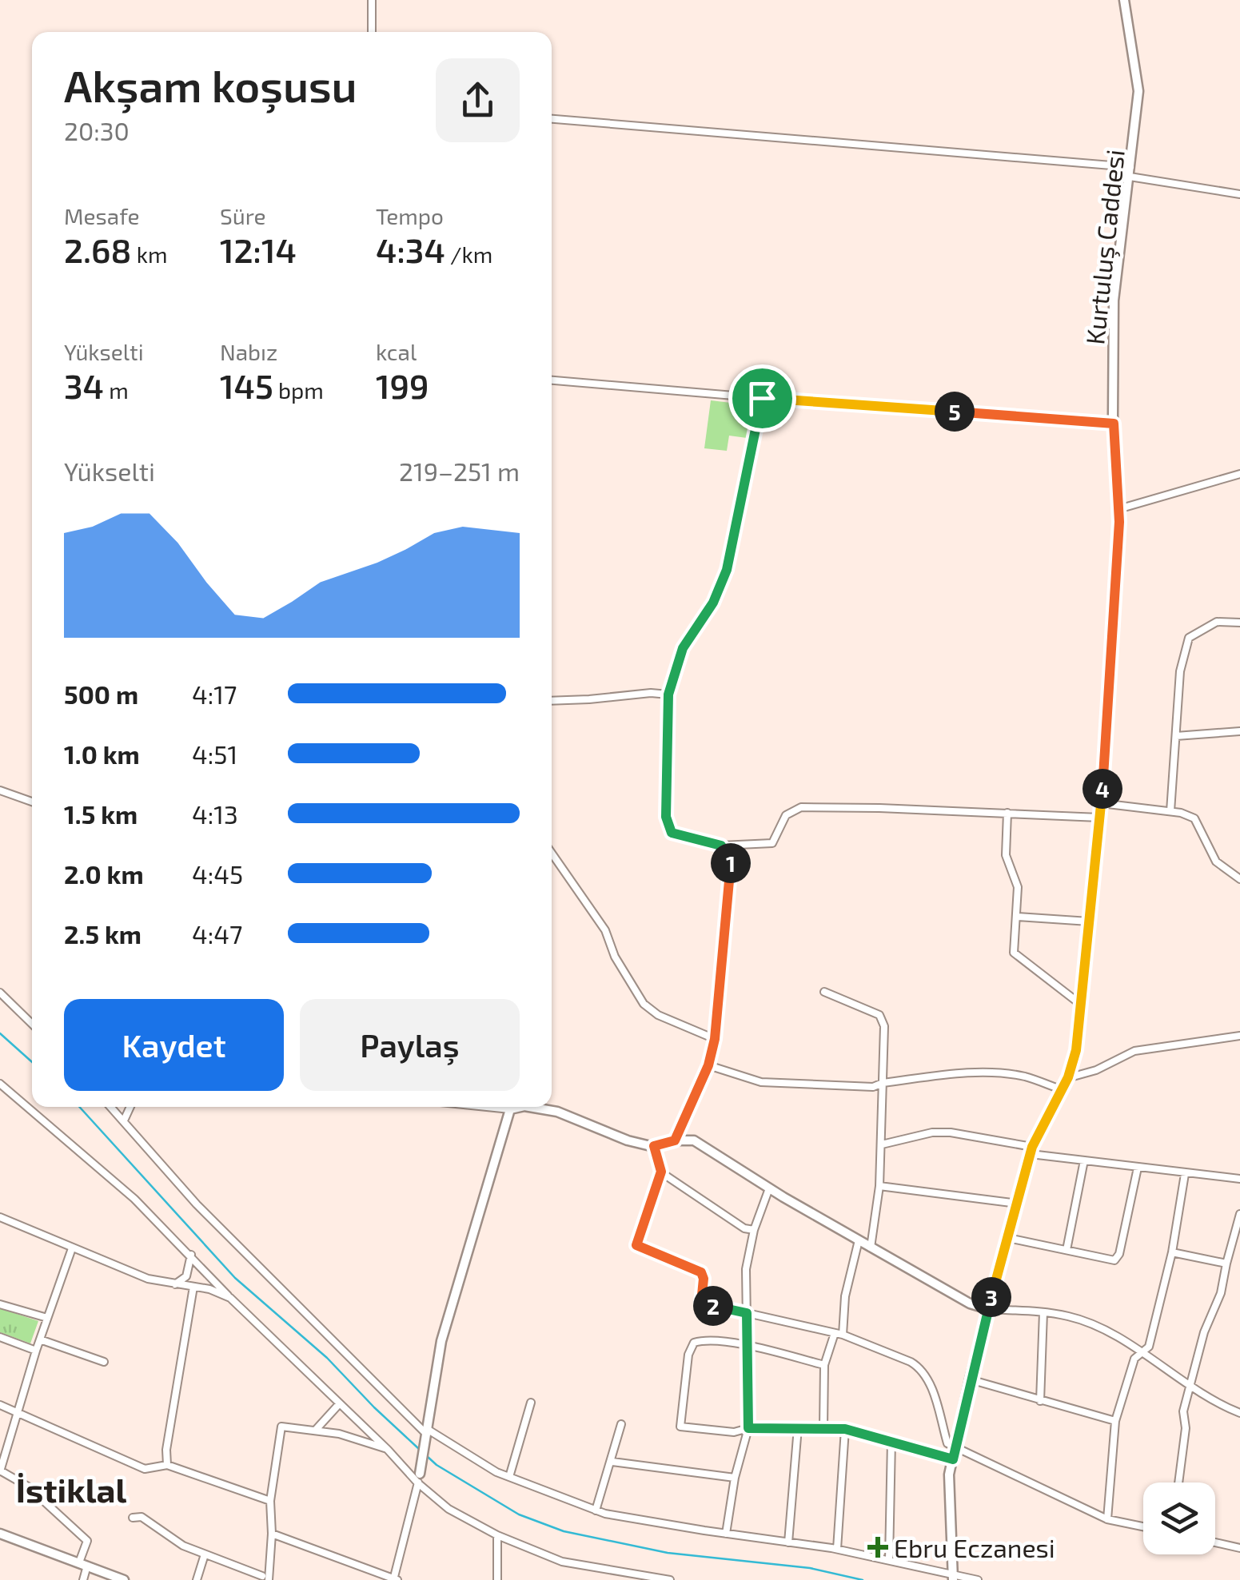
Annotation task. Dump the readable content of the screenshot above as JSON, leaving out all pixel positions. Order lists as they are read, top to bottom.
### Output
{
  "streets": {
    "main road": ["Kurtuluş Caddesi"]
  },
  "districts": ["İstiklal"],
  "places": {
    "health": ["Ebru Eczanesi"]
  },
  "page": {
    "heading": ["Akşam koşusu", "20:30"],
    "stats": [
      ["Mesafe", "2.68 km"],
      ["Süre", "12:14"],
      ["Tempo", "4:34 /km"],
      ["Yükselti", "34 m"],
      ["Nabız", "145 bpm"],
      ["kcal", "199"]
    ],
    "pins": [
      "5",
      "4",
      "1",
      "3",
      "2"
    ],
    "chart": ["Yükselti", "219–251 m"],
    "list": [
      {
        "name": "500 m",
        "note": "4:17"
      },
      {
        "name": "1.0 km",
        "note": "4:51"
      },
      {
        "name": "1.5 km",
        "note": "4:13"
      },
      {
        "name": "2.0 km",
        "note": "4:45"
      },
      {
        "name": "2.5 km",
        "note": "4:47"
      }
    ],
    "buttons": ["Kaydet", "Paylaş"]
  }
}
